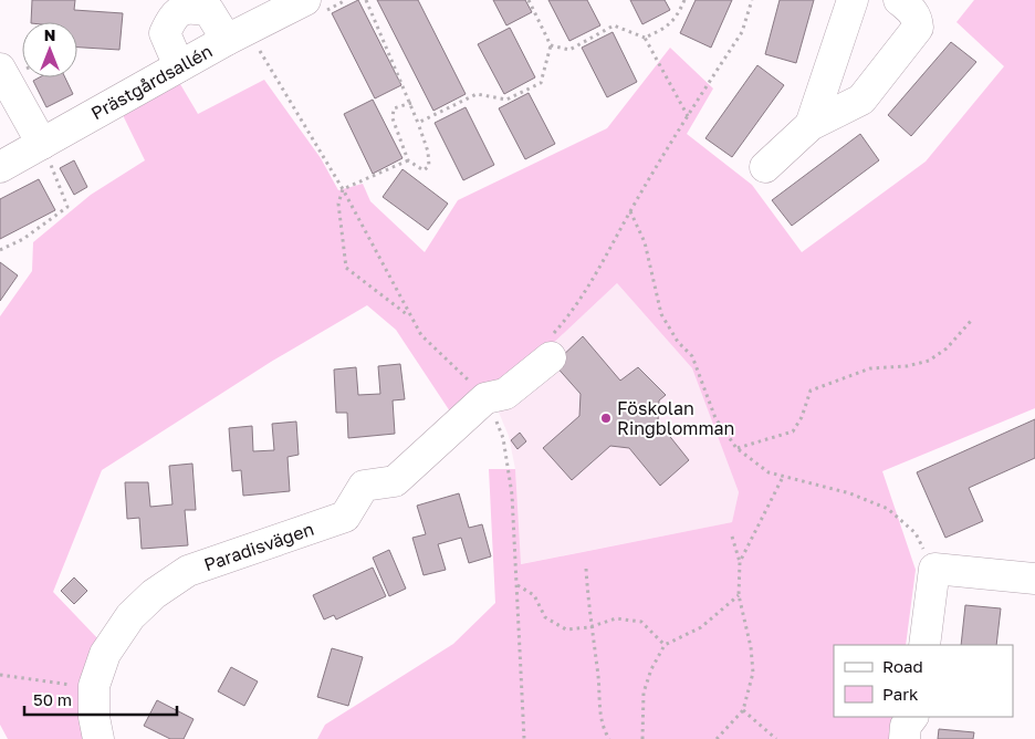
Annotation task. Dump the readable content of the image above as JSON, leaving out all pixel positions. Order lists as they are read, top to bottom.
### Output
{
  "streets": {
    "street": ["Prästgårdsallén", "Paradisvägen"]
  },
  "places": ["Föskolan Ringblomman"],
  "legend": ["Road", "Park"],
  "scale_bar": "50 m",
  "north": "top"
}
